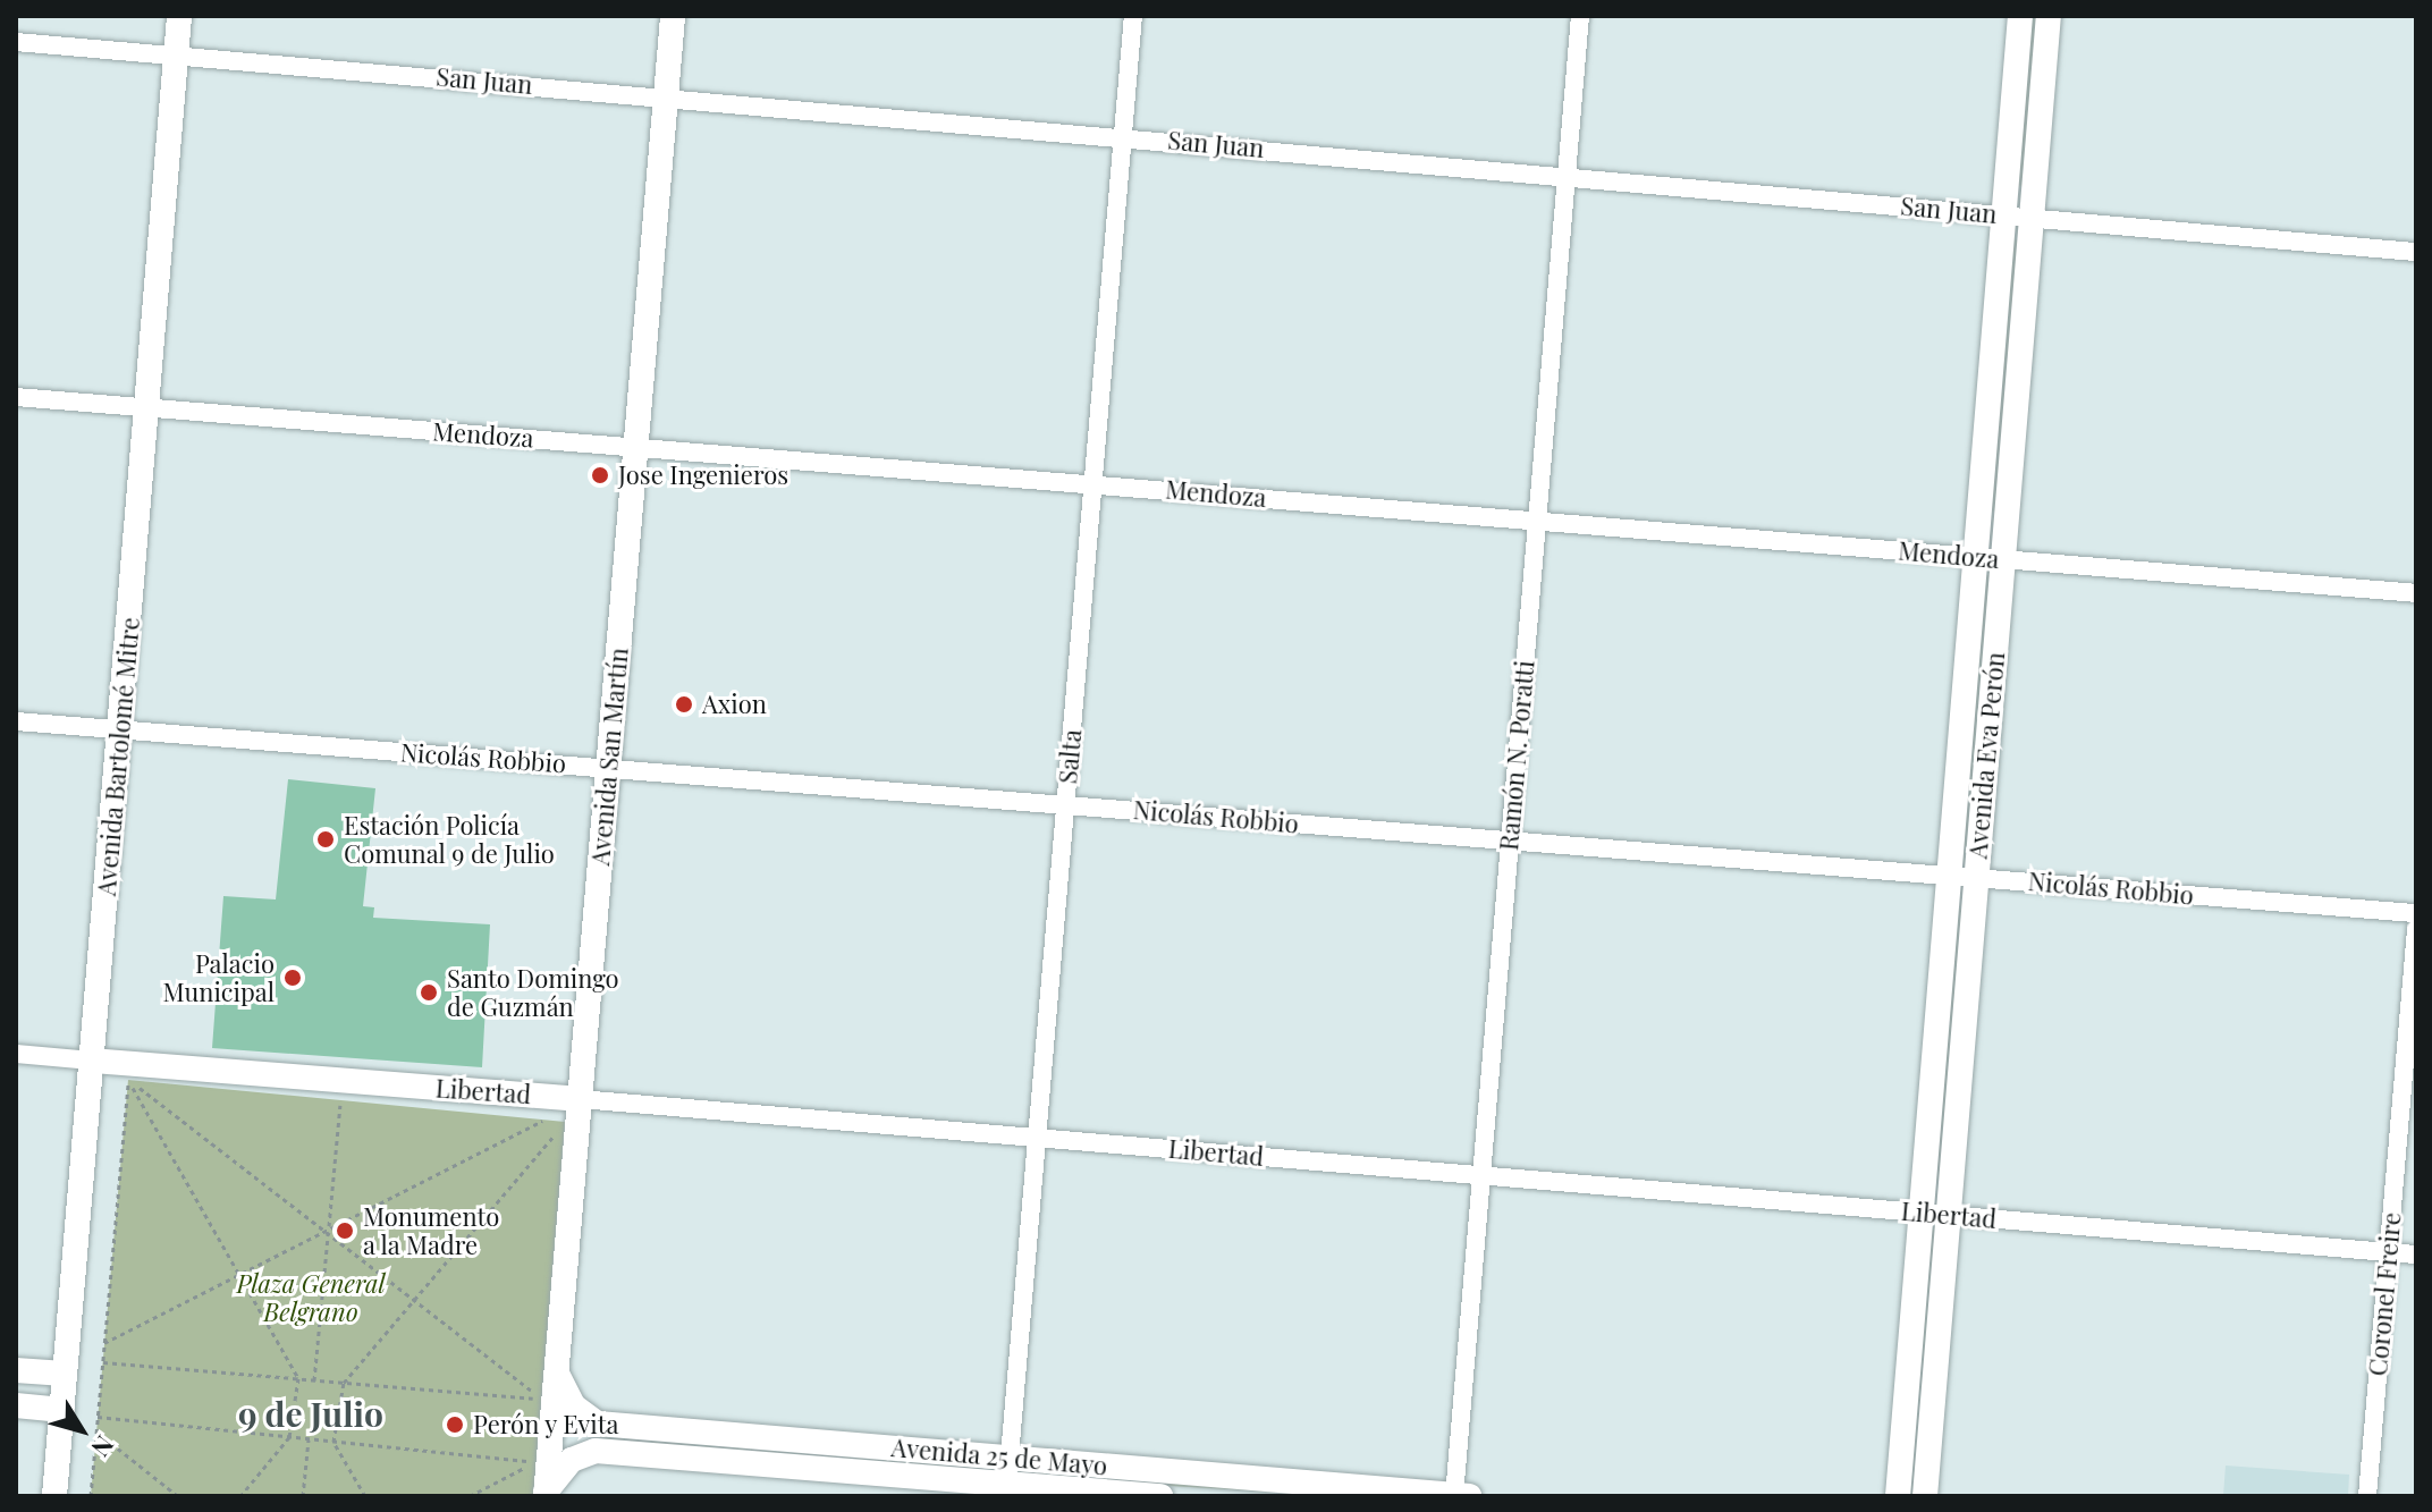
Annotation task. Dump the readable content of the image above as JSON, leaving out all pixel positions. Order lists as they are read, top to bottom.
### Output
{
  "streets": {
    "main road": [
      "Avenida Eva Perón",
      "Avenida Bartolomé Mitre",
      "Avenida San Martín",
      "Libertad",
      "Avenida 25 de Mayo"
    ],
    "street": [
      "San Juan",
      "Mendoza",
      "Ramón N. Poratti",
      "Salta",
      "Nicolás Robbio",
      "Coronel Freire"
    ]
  },
  "crossings": [
    ["San Juan", "Ramón N. Poratti"],
    ["San Juan", "Avenida Eva Perón"],
    ["San Juan", "Avenida Bartolomé Mitre"],
    ["San Juan", "Avenida San Martín"],
    ["San Juan", "Salta"],
    ["Mendoza", "Ramón N. Poratti"],
    ["Mendoza", "Avenida Eva Perón"],
    ["Mendoza", "Avenida Bartolomé Mitre"],
    ["Mendoza", "Avenida San Martín"],
    ["Mendoza", "Salta"],
    ["Ramón N. Poratti", "Nicolás Robbio"],
    ["Ramón N. Poratti", "Libertad"],
    ["Ramón N. Poratti", "Avenida 25 de Mayo"],
    ["Avenida Eva Perón", "Nicolás Robbio"],
    ["Avenida Eva Perón", "Libertad"],
    ["Avenida Bartolomé Mitre", "Nicolás Robbio"],
    ["Avenida Bartolomé Mitre", "Libertad"],
    ["Avenida San Martín", "Nicolás Robbio"],
    ["Avenida San Martín", "Libertad"],
    ["Avenida San Martín", "Avenida 25 de Mayo"],
    ["Salta", "Nicolás Robbio"],
    ["Salta", "Libertad"],
    ["Salta", "Avenida 25 de Mayo"],
    ["Libertad", "Coronel Freire"]
  ],
  "districts": ["9 de Julio"],
  "parks": ["Plaza General Belgrano"],
  "places": [
    "Jose Ingenieros",
    "Axion",
    "Estación Policía Comunal 9 de Julio",
    "Palacio Municipal",
    "Santo Domingo de Guzmán",
    "Monumento a la Madre",
    "Perón y Evita"
  ],
  "north": "bottom right"
}
